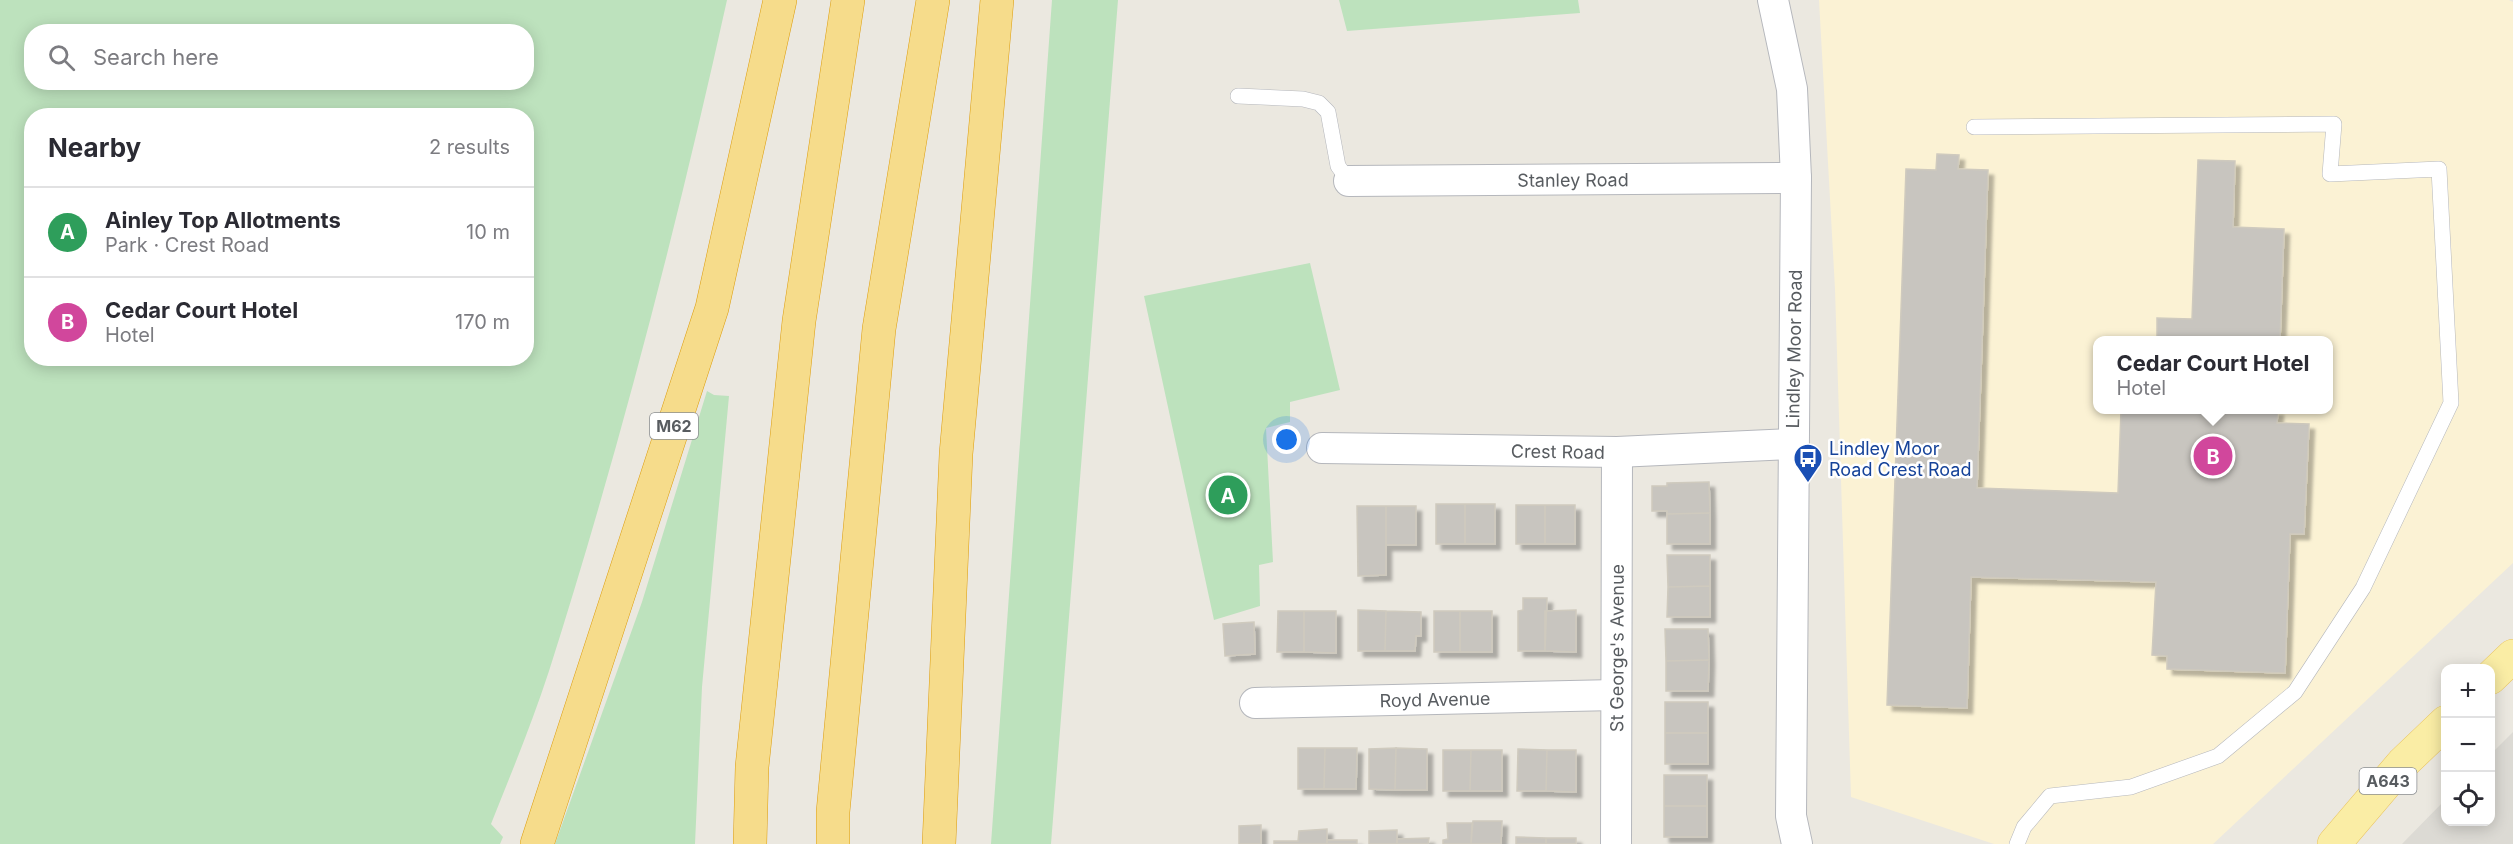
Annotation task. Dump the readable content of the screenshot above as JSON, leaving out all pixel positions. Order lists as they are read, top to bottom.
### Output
{
  "streets": {
    "highway": ["M62"],
    "main road": ["A643"],
    "street": [
      "Stanley Road",
      "Lindley Moor Road",
      "Crest Road",
      "St George's Avenue",
      "Royd Avenue"
    ]
  },
  "crossings": [
    ["Stanley Road", "Lindley Moor Road"],
    ["Lindley Moor Road", "Crest Road"],
    ["Crest Road", "St George's Avenue"],
    ["St George's Avenue", "Royd Avenue"]
  ],
  "places": {
    "bus stop": ["Lindley Moor Road Crest Road"]
  },
  "page": {
    "search": "Search here",
    "heading": ["Nearby", "2 results"],
    "list": [
      {
        "mark": "A",
        "name": "Ainley Top Allotments",
        "note": "Park · Crest Road",
        "value": "10 m"
      },
      {
        "mark": "B",
        "name": "Cedar Court Hotel",
        "note": "Hotel",
        "value": "170 m"
      }
    ],
    "popup": ["Cedar Court Hotel", "Hotel"],
    "pins": ["B", "A"],
    "map_buttons": ["+", "−"]
  }
}
